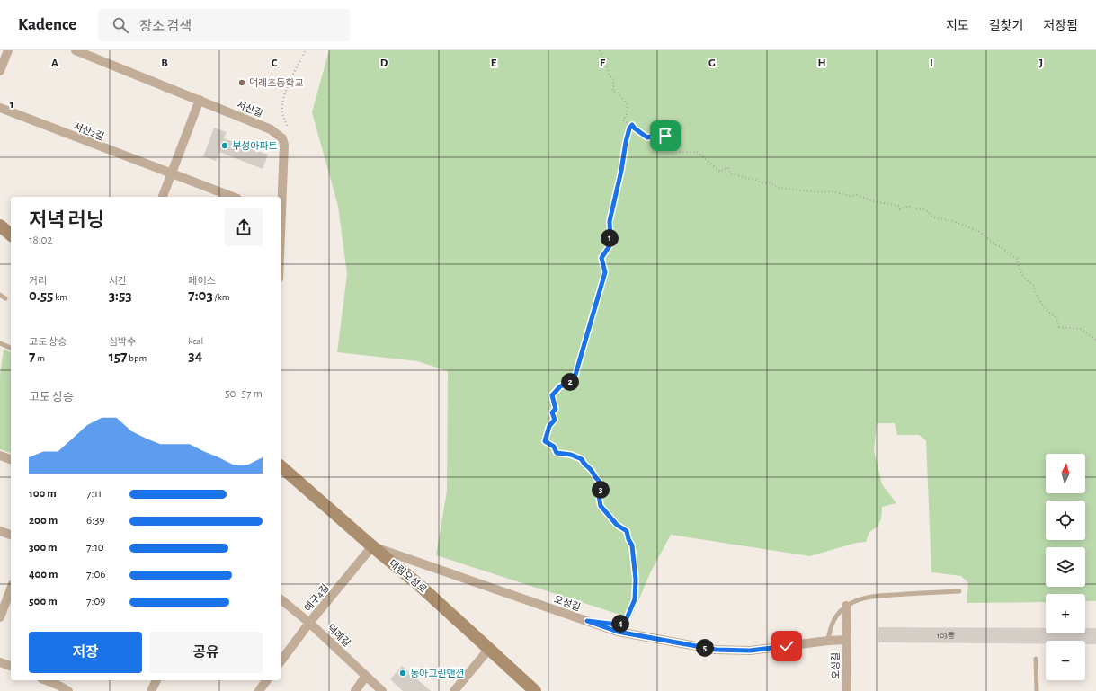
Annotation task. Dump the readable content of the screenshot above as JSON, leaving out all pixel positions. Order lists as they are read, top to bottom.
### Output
{
  "streets": {
    "street": [
      "서산길",
      "서산2길",
      "대림오성로",
      "예구4길",
      "오성길",
      "덕례길"
    ]
  },
  "crossings": [
    ["대림오성로", "예구4길"],
    ["대림오성로", "오성길"],
    ["예구4길", "오성길"],
    ["예구4길", "덕례길"]
  ],
  "places": ["덕례초등학교", "부성아파트", "동아그린맨션"],
  "house_numbers": ["103동"],
  "north": "top",
  "page": {
    "header": "Kadence",
    "search": "장소 검색",
    "nav": ["지도", "길찾기", "저장됨"],
    "heading": ["저녁 러닝", "18:02"],
    "pins": [
      "1",
      "2",
      "3",
      "4",
      "5"
    ],
    "stats": [
      ["거리", "0.55 km"],
      ["시간", "3:53"],
      ["페이스", "7:03 /km"],
      ["고도 상승", "7 m"],
      ["심박수", "157 bpm"],
      ["kcal", "34"]
    ],
    "chart": ["고도 상승", "50–57 m"],
    "map_buttons": ["+", "−"],
    "list": [
      {
        "name": "100 m",
        "note": "7:11"
      },
      {
        "name": "200 m",
        "note": "6:39"
      },
      {
        "name": "300 m",
        "note": "7:10"
      },
      {
        "name": "400 m",
        "note": "7:06"
      },
      {
        "name": "500 m",
        "note": "7:09"
      }
    ],
    "buttons": ["저장", "공유"]
  },
  "grid": {
    "columns": [
      "A",
      "B",
      "C",
      "D",
      "E",
      "F",
      "G",
      "H",
      "I",
      "J"
    ],
    "rows": ["1"]
  }
}
